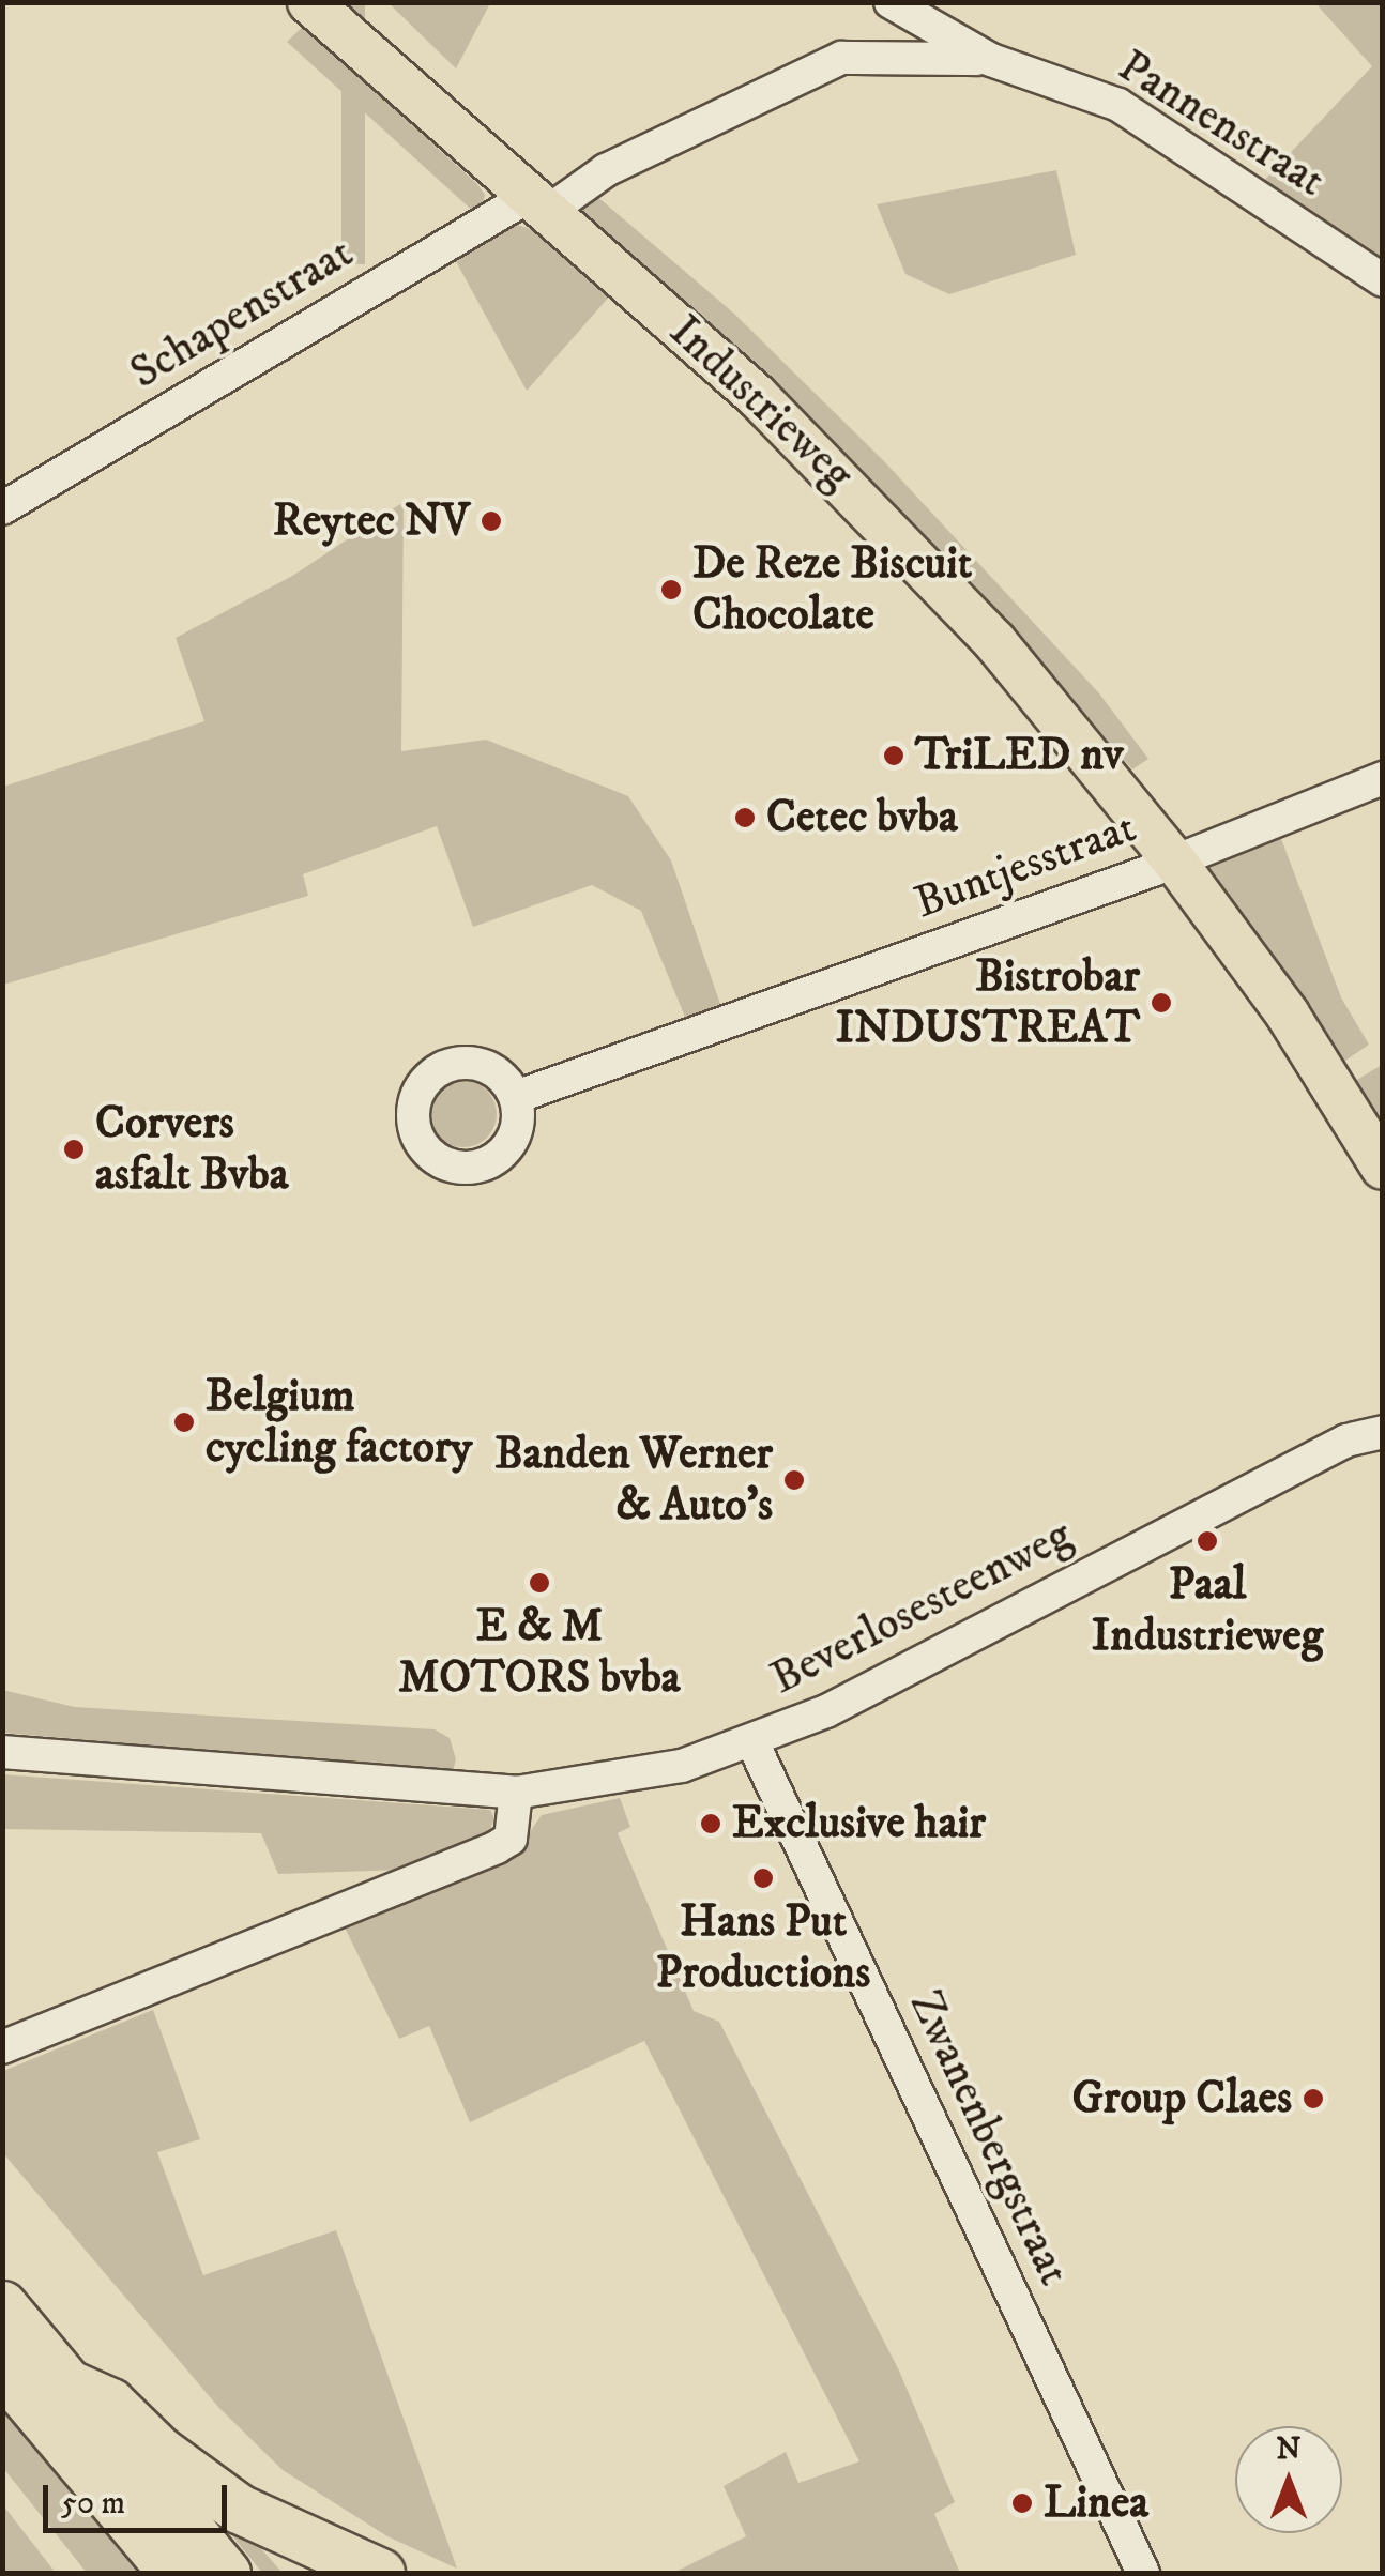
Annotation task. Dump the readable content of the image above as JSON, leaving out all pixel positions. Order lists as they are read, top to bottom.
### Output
{
  "streets": {
    "main road": ["Industrieweg"],
    "street": [
      "Pannenstraat",
      "Schapenstraat",
      "Buntjesstraat",
      "Beverlosesteenweg",
      "Zwanenbergstraat"
    ]
  },
  "crossings": [
    ["Pannenstraat", "Schapenstraat"],
    ["Schapenstraat", "Industrieweg"],
    ["Industrieweg", "Buntjesstraat"],
    ["Beverlosesteenweg", "Zwanenbergstraat"]
  ],
  "places": [
    "Reytec NV",
    "De Reze Biscuit Chocolate",
    "TriLED nv",
    "Cetec bvba",
    "Bistrobar INDUSTREAT",
    "Corvers asfalt Bvba",
    "Belgium cycling factory",
    "Banden Werner & Auto's",
    "Paal Industrieweg",
    "E & M MOTORS bvba",
    "Exclusive hair",
    "Hans Put Productions",
    "Group Claes",
    "Linea"
  ],
  "scale_bar": "50 m",
  "north": "top"
}
